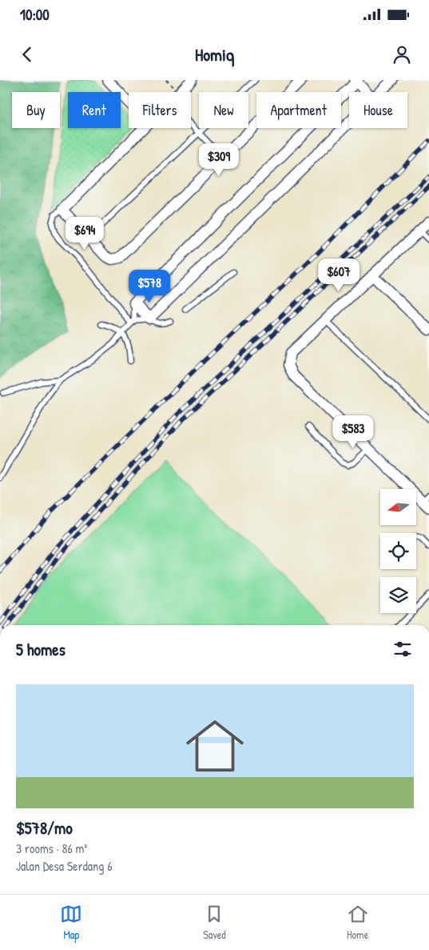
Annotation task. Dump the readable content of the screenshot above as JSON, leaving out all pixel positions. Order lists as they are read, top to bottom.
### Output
{
  "north": "left",
  "page": {
    "status": "10:00",
    "header": "Homiq",
    "chip": [
      "Buy",
      "Rent",
      "Filters",
      "New",
      "Apartment",
      "House"
    ],
    "price": [
      "$309",
      "$694",
      "$607",
      "$578",
      "$583"
    ],
    "heading": "5 homes",
    "list": [
      {
        "name": "$578/mo",
        "note": "3 rooms · 86 m² · Jalan Desa Serdang 6"
      }
    ],
    "tabs": ["Map", "Saved", "Home"]
  }
}
